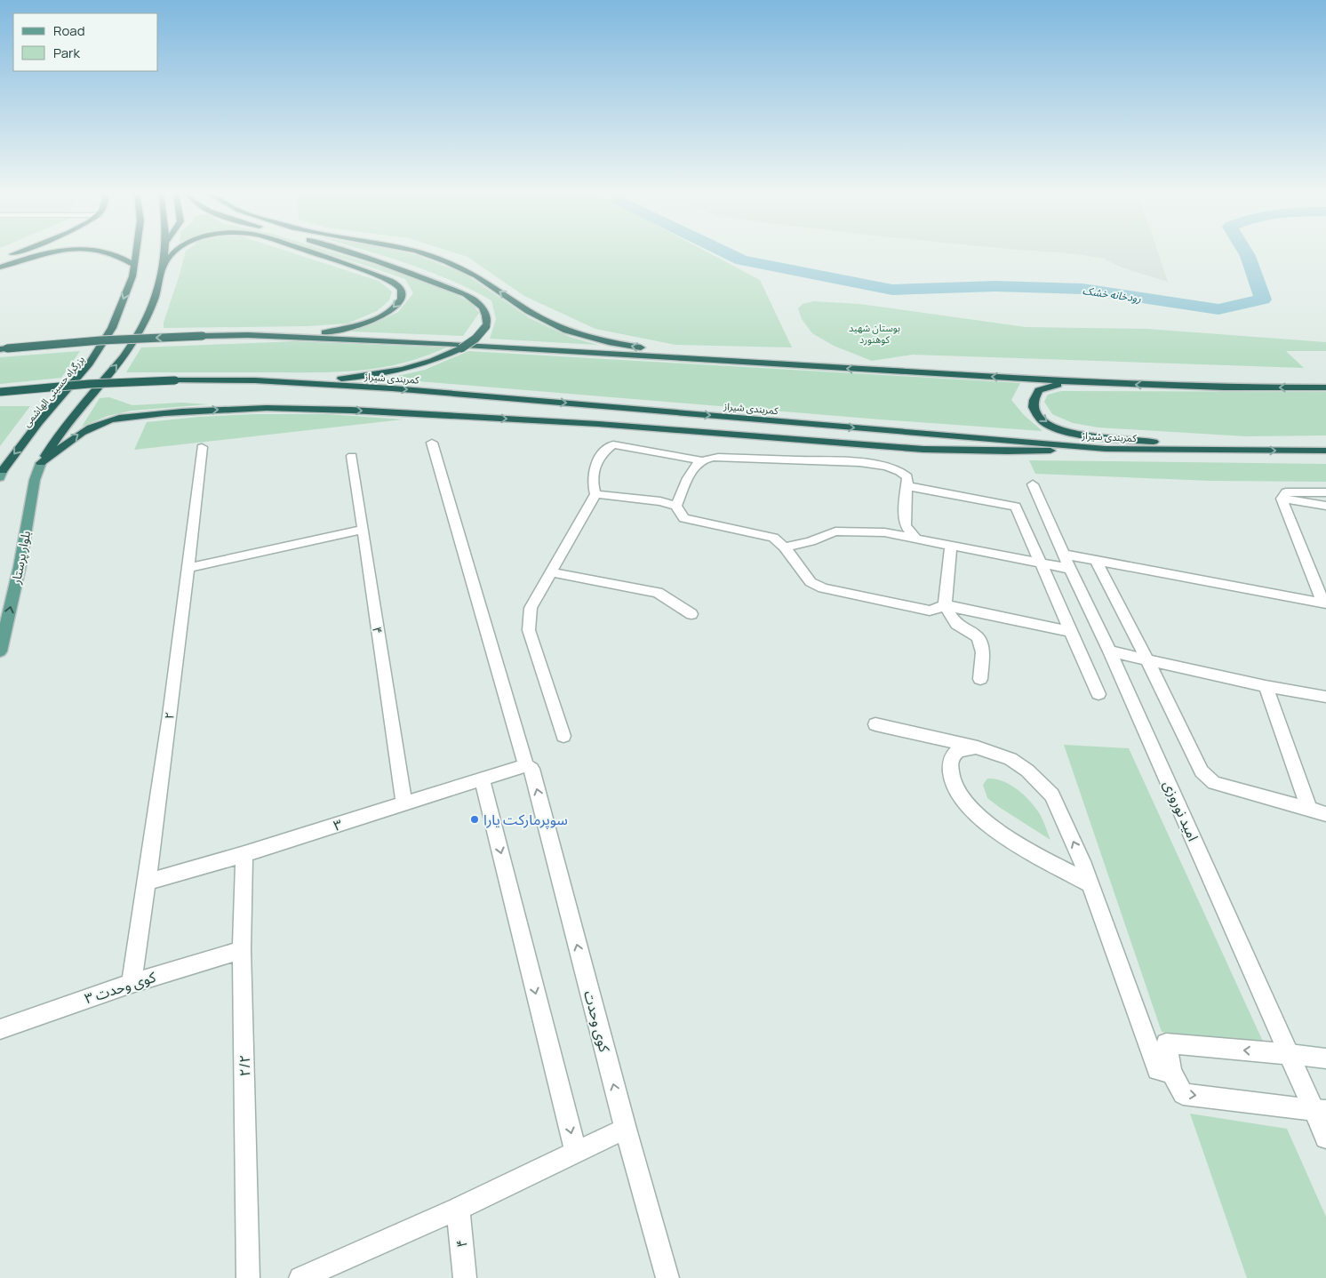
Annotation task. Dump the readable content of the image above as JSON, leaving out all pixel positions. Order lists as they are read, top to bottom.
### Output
{
  "streets": {
    "highway": ["کمربندی شیراز", "بزرگراه حسینی الهاشمی"],
    "main road": ["بلوار پرستار"],
    "street": [
      "۴",
      "۲",
      "امید نوروزی",
      "۳",
      "کوی وحدت ۳",
      "کوی وحدت",
      "۲/۲"
    ]
  },
  "crossings": [
    ["۴", "۳"],
    ["۲", "۳"],
    ["۲", "کوی وحدت ۳"],
    ["۳", "کوی وحدت"],
    ["۳", "۲/۲"],
    ["کوی وحدت ۳", "۲/۲"]
  ],
  "one_way": ["بلوار پرستار"],
  "water": ["رودخانه خشک"],
  "parks": ["بوستان شهید کوهنورد"],
  "places": ["سوپرمارکت یارا"],
  "legend": ["Road", "Park"]
}
